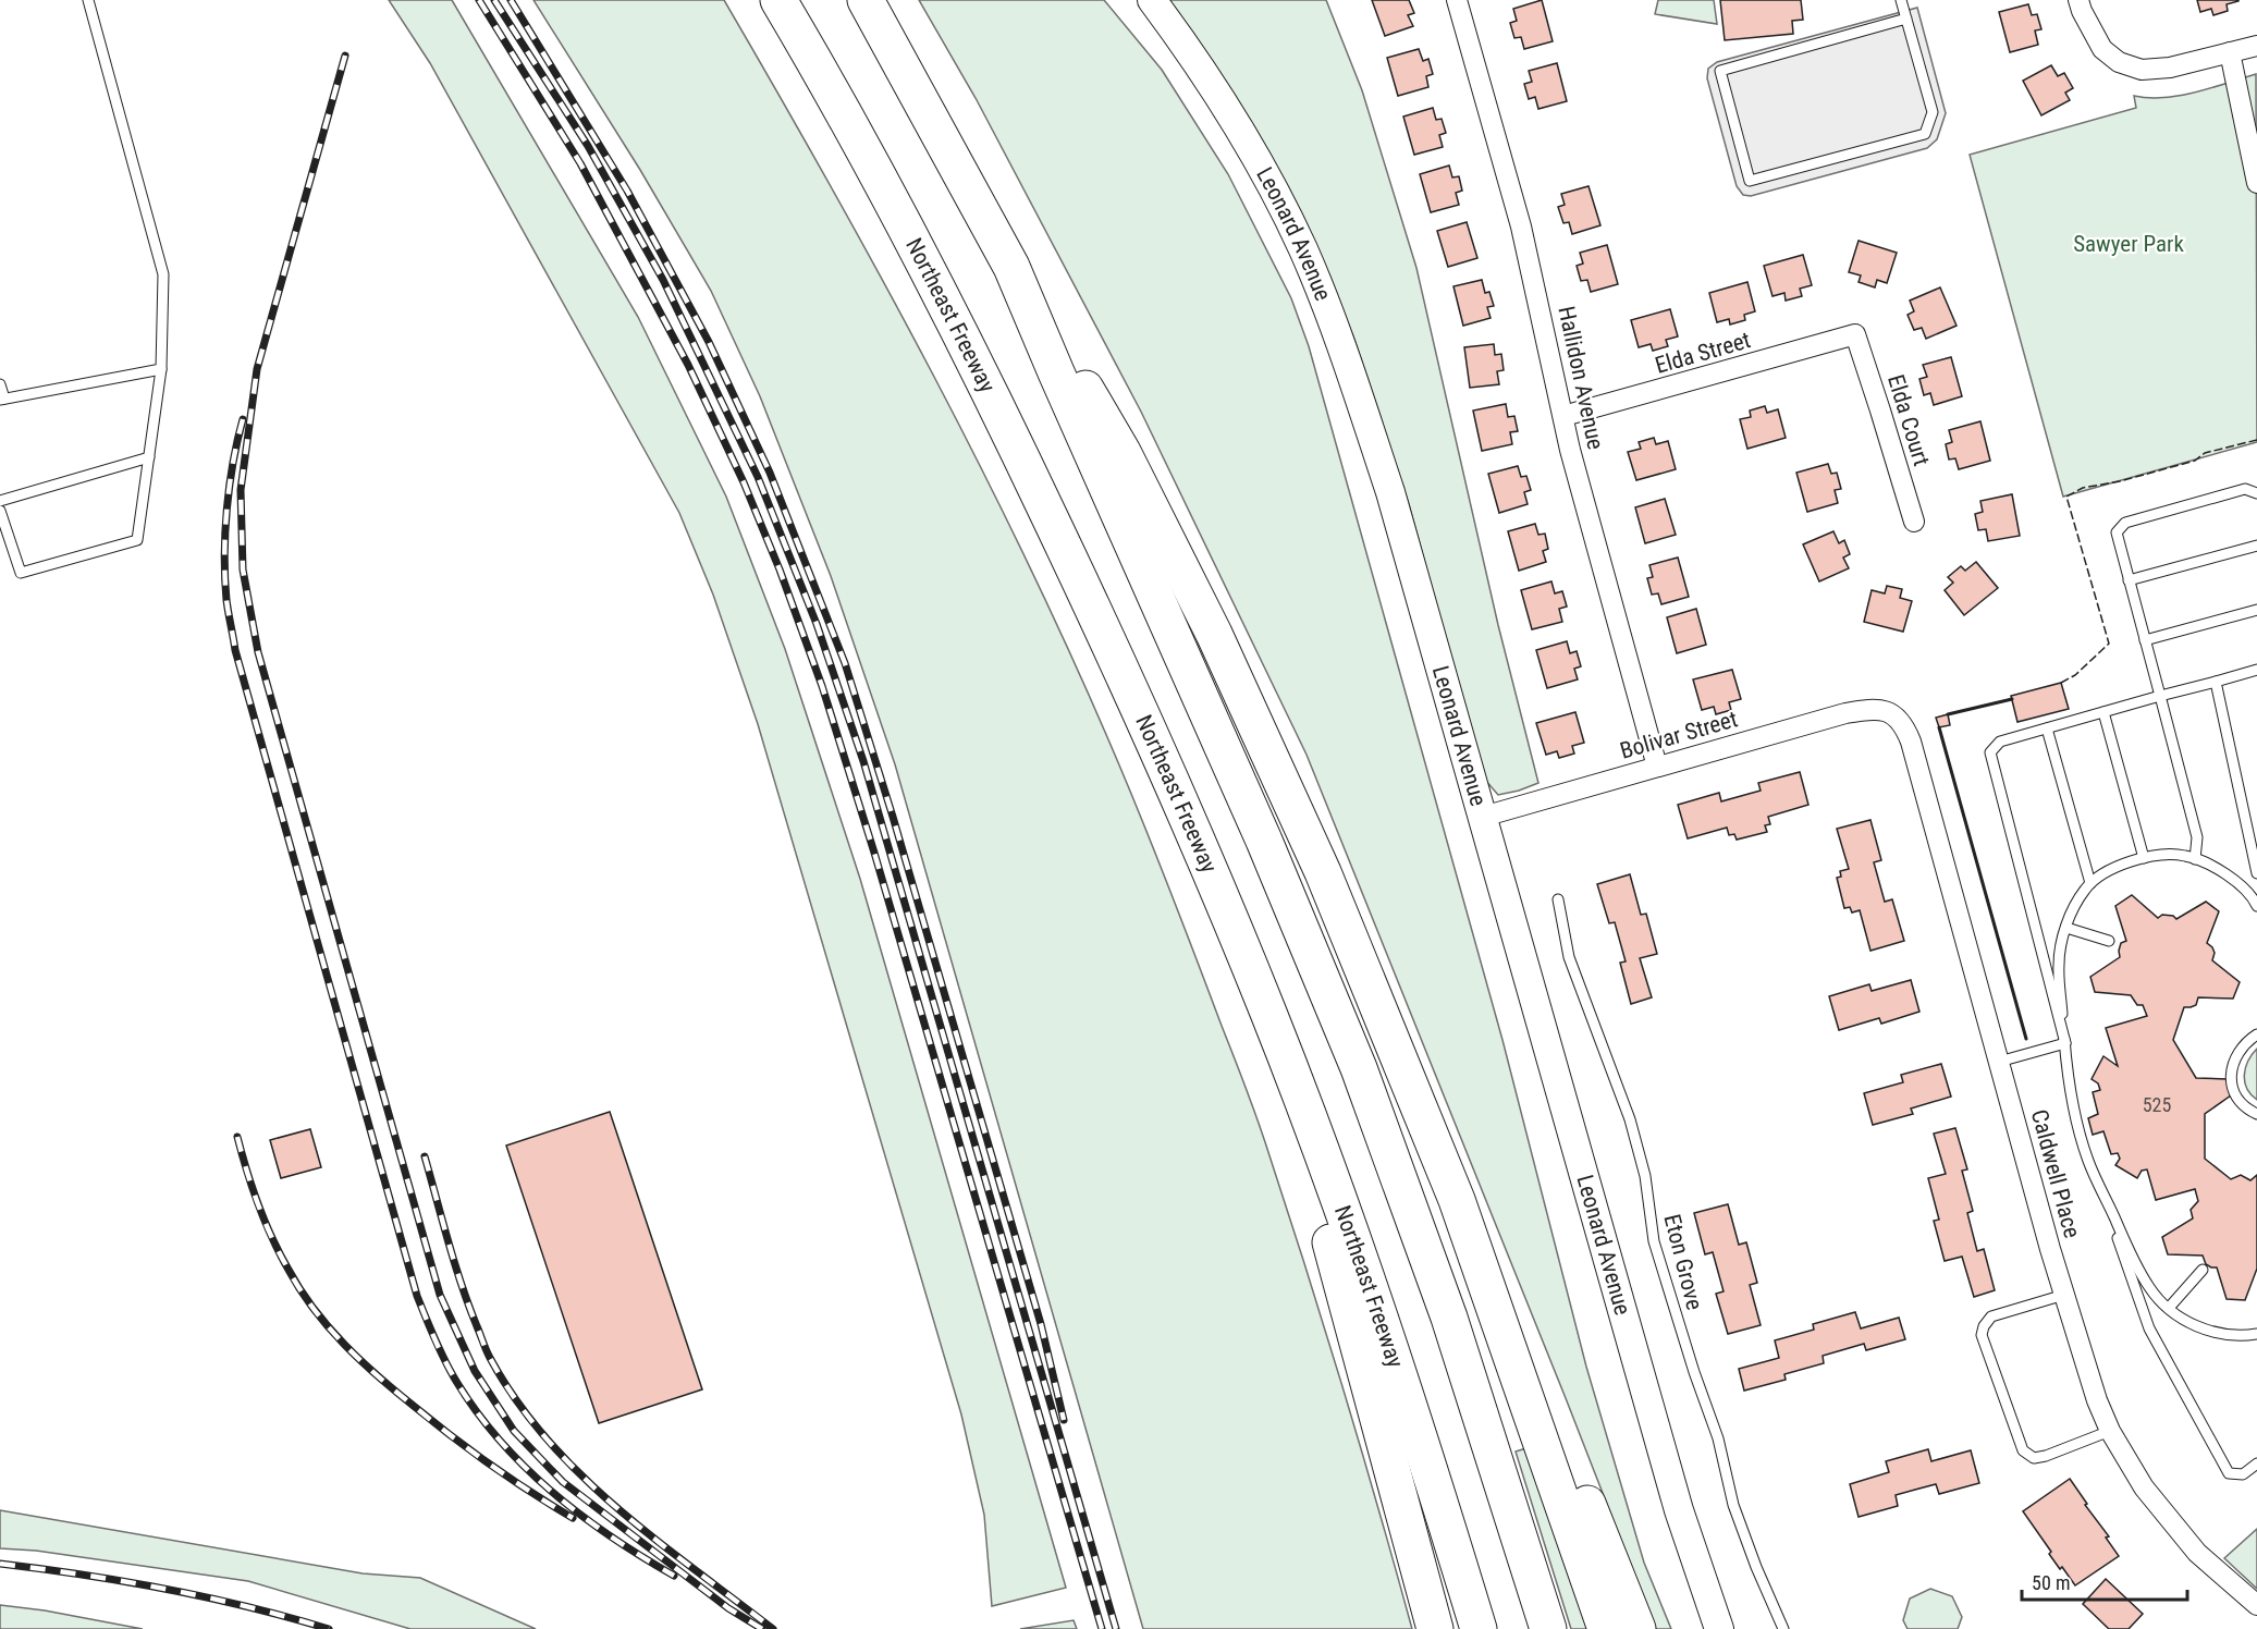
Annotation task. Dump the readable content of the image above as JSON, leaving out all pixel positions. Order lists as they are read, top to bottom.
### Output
{
  "streets": {
    "highway": ["Northeast Freeway"],
    "street": [
      "Leonard Avenue",
      "Elda Street",
      "Hallidon Avenue",
      "Elda Court",
      "Bolivar Street",
      "Caldwell Place"
    ],
    "lane": ["Eton Grove"]
  },
  "crossings": [
    ["Leonard Avenue", "Bolivar Street"],
    ["Elda Street", "Hallidon Avenue"],
    ["Elda Street", "Elda Court"],
    ["Hallidon Avenue", "Bolivar Street"],
    ["Bolivar Street", "Caldwell Place"]
  ],
  "parks": ["Sawyer Park"],
  "house_numbers": ["525"],
  "scale_bar": "50 m"
}
